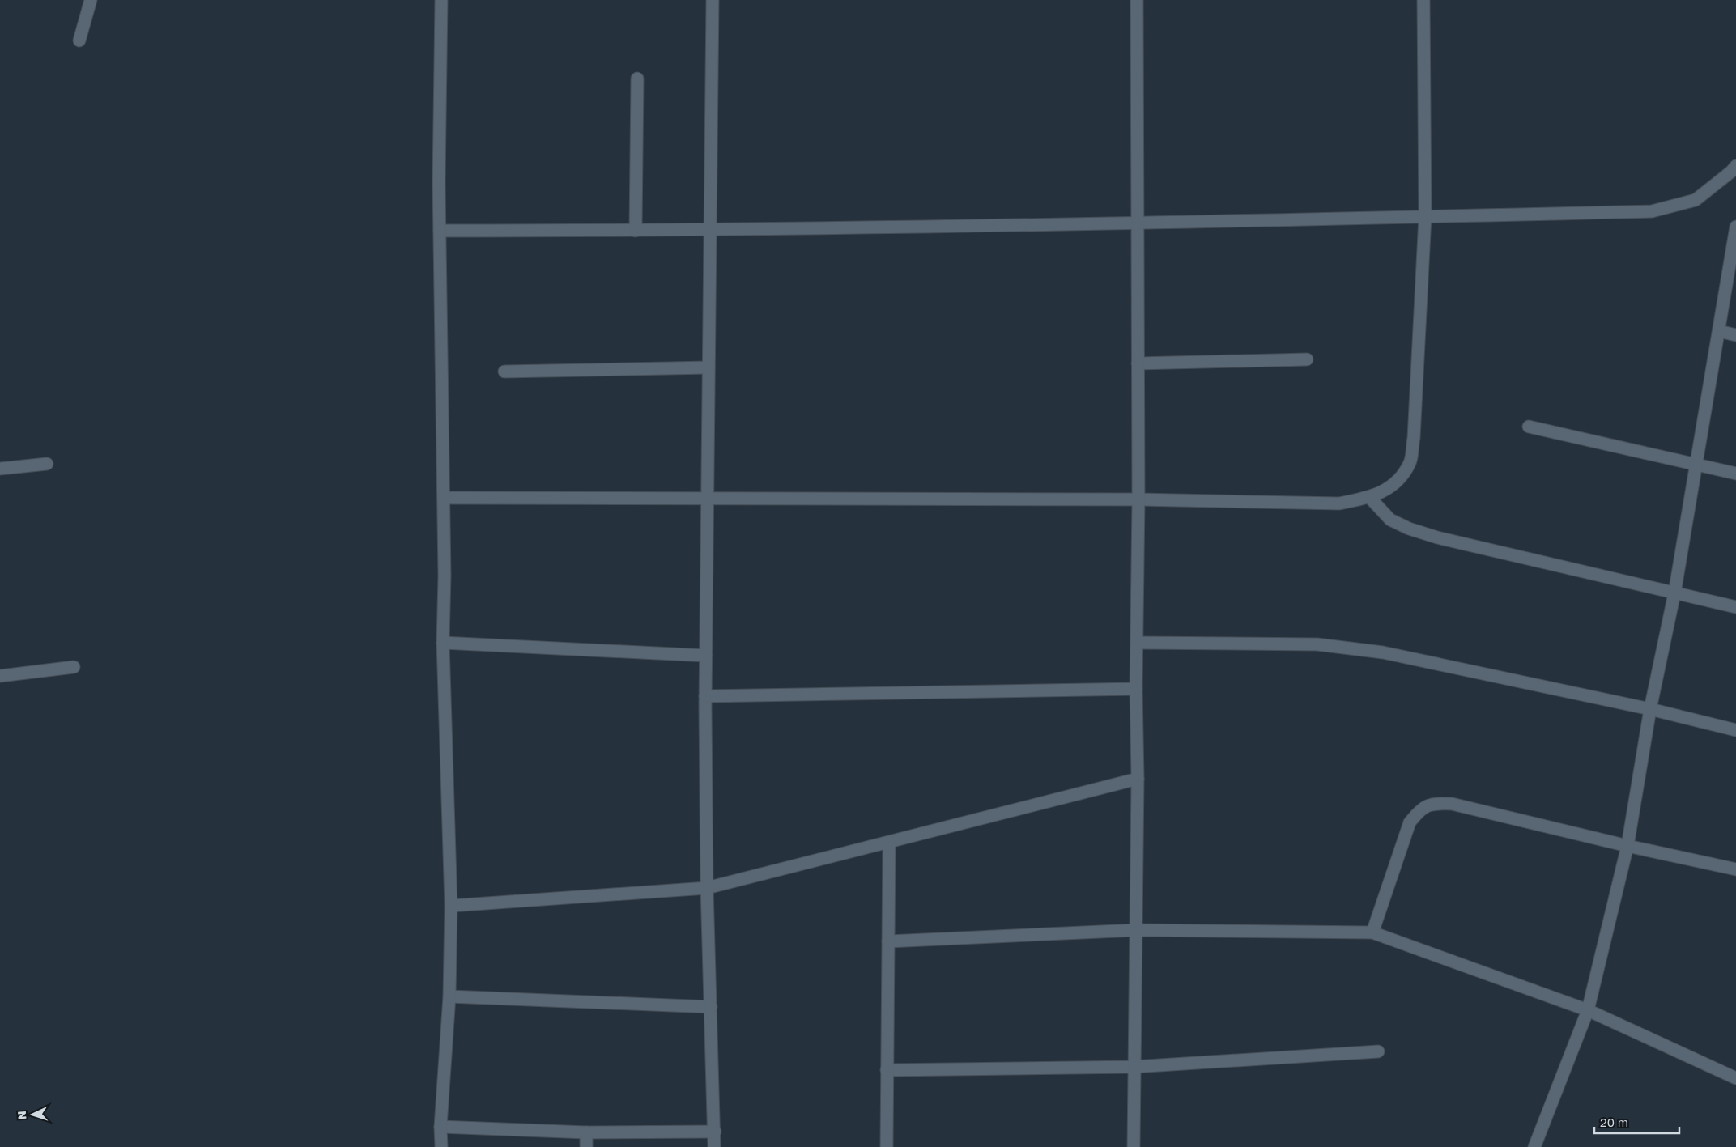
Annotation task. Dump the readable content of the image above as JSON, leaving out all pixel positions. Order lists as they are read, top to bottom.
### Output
{
  "scale_bar": "20 m",
  "north": "left"
}
